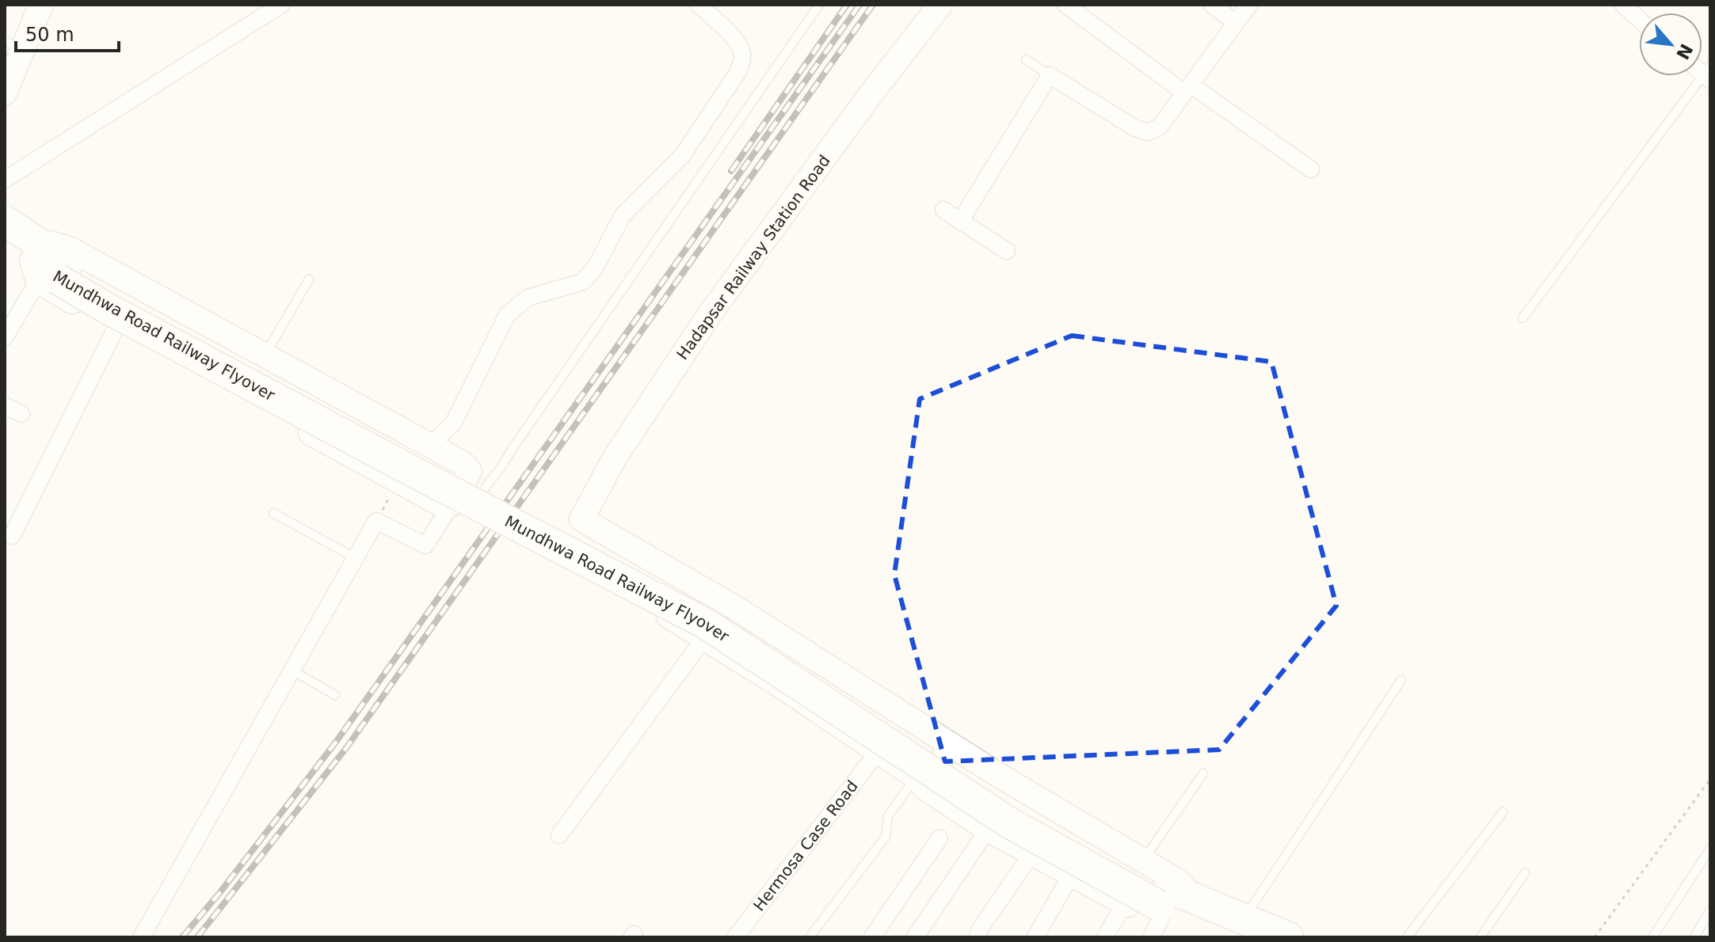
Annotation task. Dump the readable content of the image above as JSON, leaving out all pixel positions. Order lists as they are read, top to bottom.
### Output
{
  "streets": {
    "highway": ["Mundhwa Road Railway Flyover"],
    "street": ["Hadapsar Railway Station Road", "Hermosa Case Road"]
  },
  "scale_bar": "50 m",
  "north": "bottom right"
}
